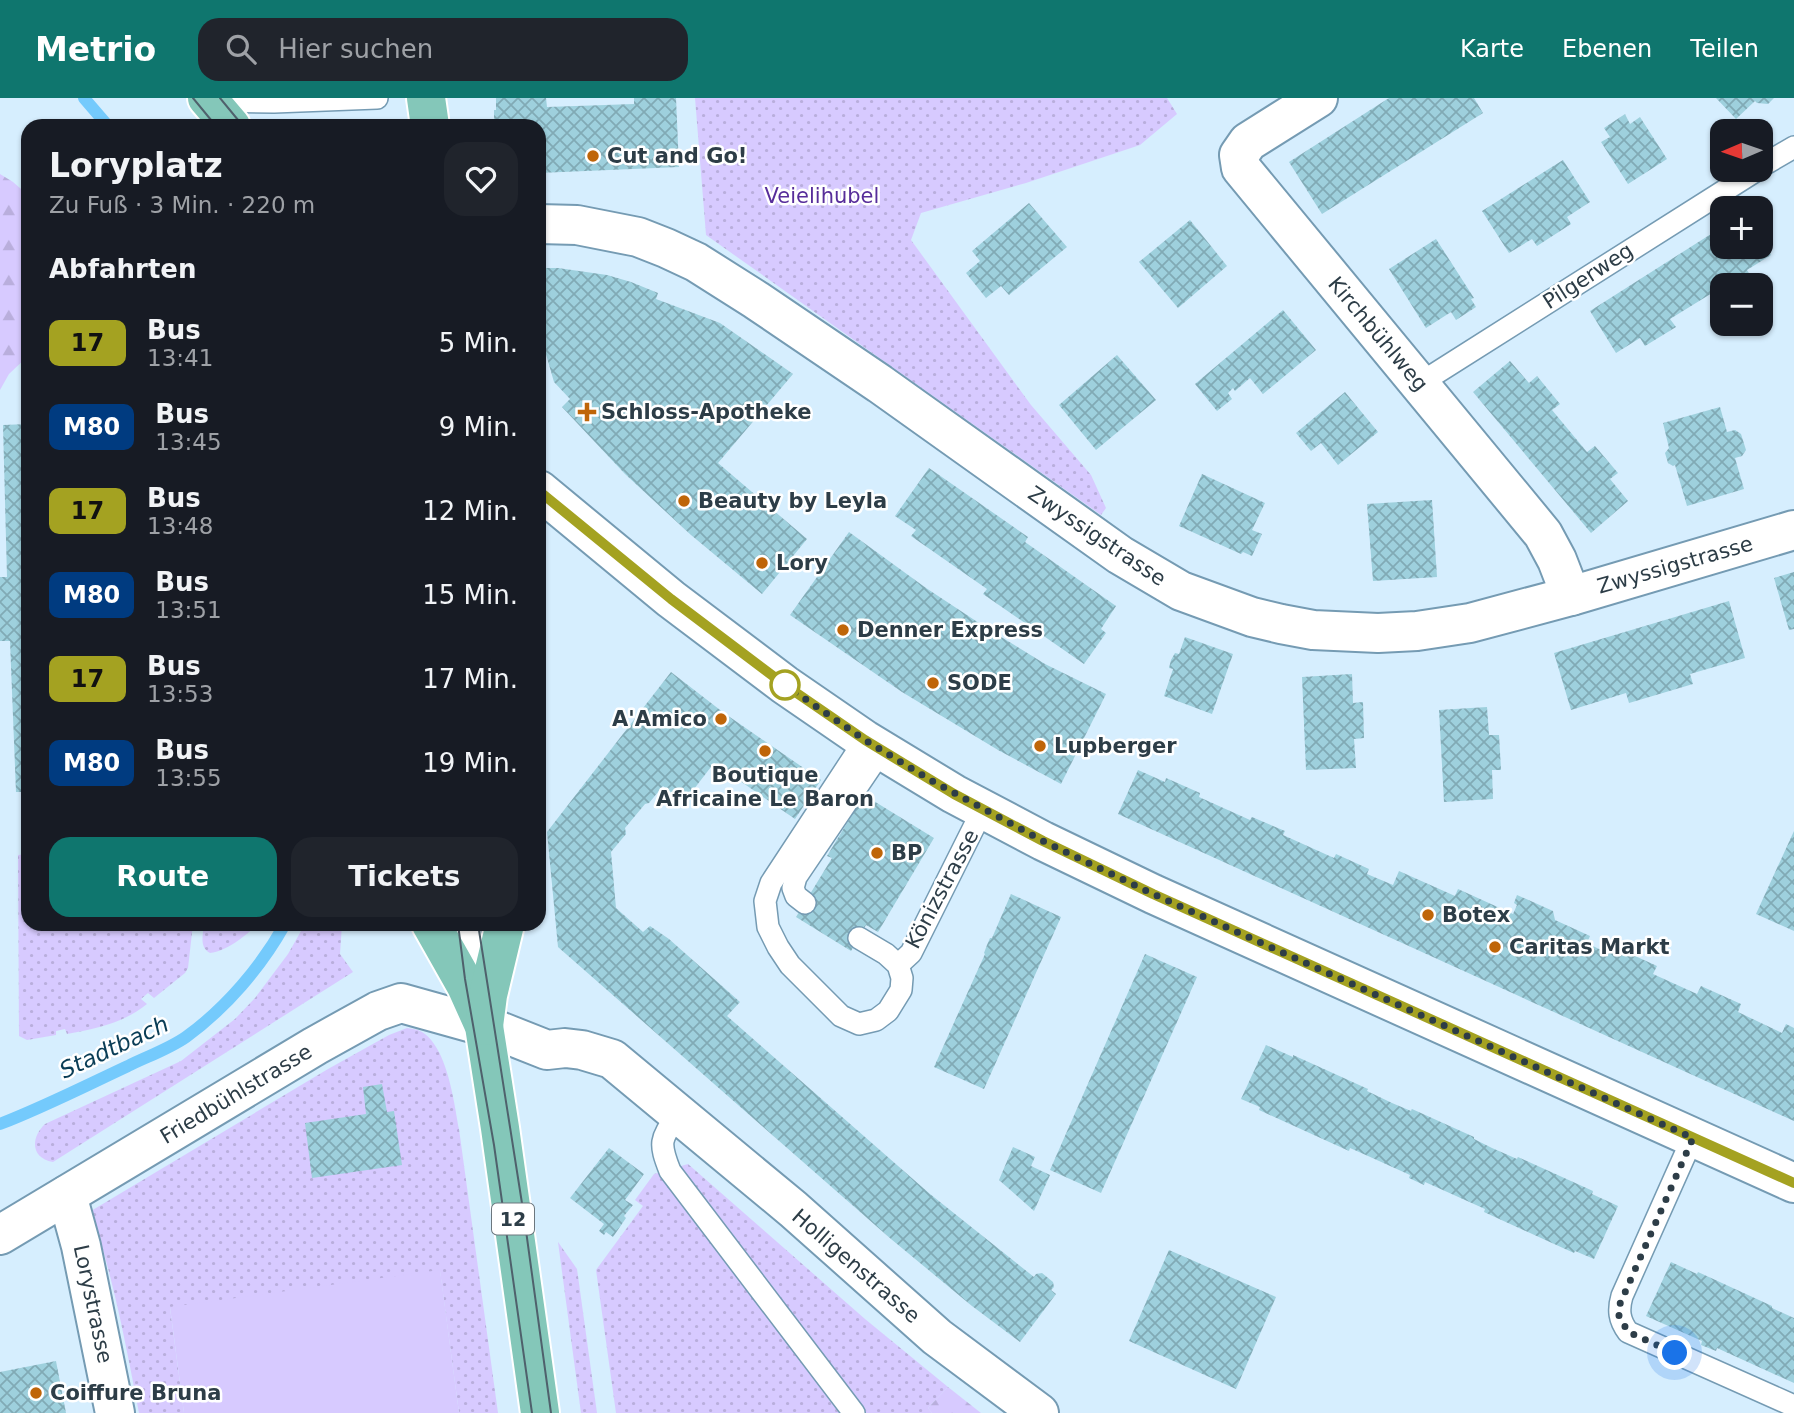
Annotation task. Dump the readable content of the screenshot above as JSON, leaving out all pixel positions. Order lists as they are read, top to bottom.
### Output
{
  "streets": {
    "main road": ["12"],
    "street": [
      "Kirchbühlweg",
      "Zwyssigstrasse",
      "Könizstrasse",
      "Friedbühlstrasse",
      "Holligenstrasse",
      "Lorystrasse"
    ],
    "lane": ["Pilgerweg"]
  },
  "crossings": [
    ["Pilgerweg", "Kirchbühlweg"],
    ["Kirchbühlweg", "Zwyssigstrasse"],
    ["Friedbühlstrasse", "12"],
    ["Friedbühlstrasse", "Holligenstrasse"],
    ["Friedbühlstrasse", "Lorystrasse"],
    ["12", "Holligenstrasse"]
  ],
  "water": ["Stadtbach"],
  "parks": ["Veielihubel"],
  "places": {
    "other": [
      "Cut and Go!",
      "Beauty by Leyla",
      "Lory",
      "Denner Express",
      "SODE",
      "A'Amico",
      "Lupberger",
      "Boutique Africaine Le Baron",
      "BP",
      "Botex",
      "Caritas Markt",
      "Coiffure Bruna"
    ],
    "health": ["Schloss-Apotheke"]
  },
  "lines": ["bus line 17"],
  "north": "left",
  "page": {
    "header": "Metrio",
    "search": "Hier suchen",
    "nav": ["Karte", "Ebenen", "Teilen"],
    "map_buttons": ["+", "−"],
    "heading": [
      ["Loryplatz", "Zu Fuß · 3 Min. · 220 m"],
      "Abfahrten"
    ],
    "list": [
      {
        "mark": "17",
        "name": "Bus",
        "note": "13:41",
        "value": "5 Min."
      },
      {
        "mark": "M80",
        "name": "Bus",
        "note": "13:45",
        "value": "9 Min."
      },
      {
        "mark": "17",
        "name": "Bus",
        "note": "13:48",
        "value": "12 Min."
      },
      {
        "mark": "M80",
        "name": "Bus",
        "note": "13:51",
        "value": "15 Min."
      },
      {
        "mark": "17",
        "name": "Bus",
        "note": "13:53",
        "value": "17 Min."
      },
      {
        "mark": "M80",
        "name": "Bus",
        "note": "13:55",
        "value": "19 Min."
      }
    ],
    "buttons": ["Route", "Tickets"]
  }
}
